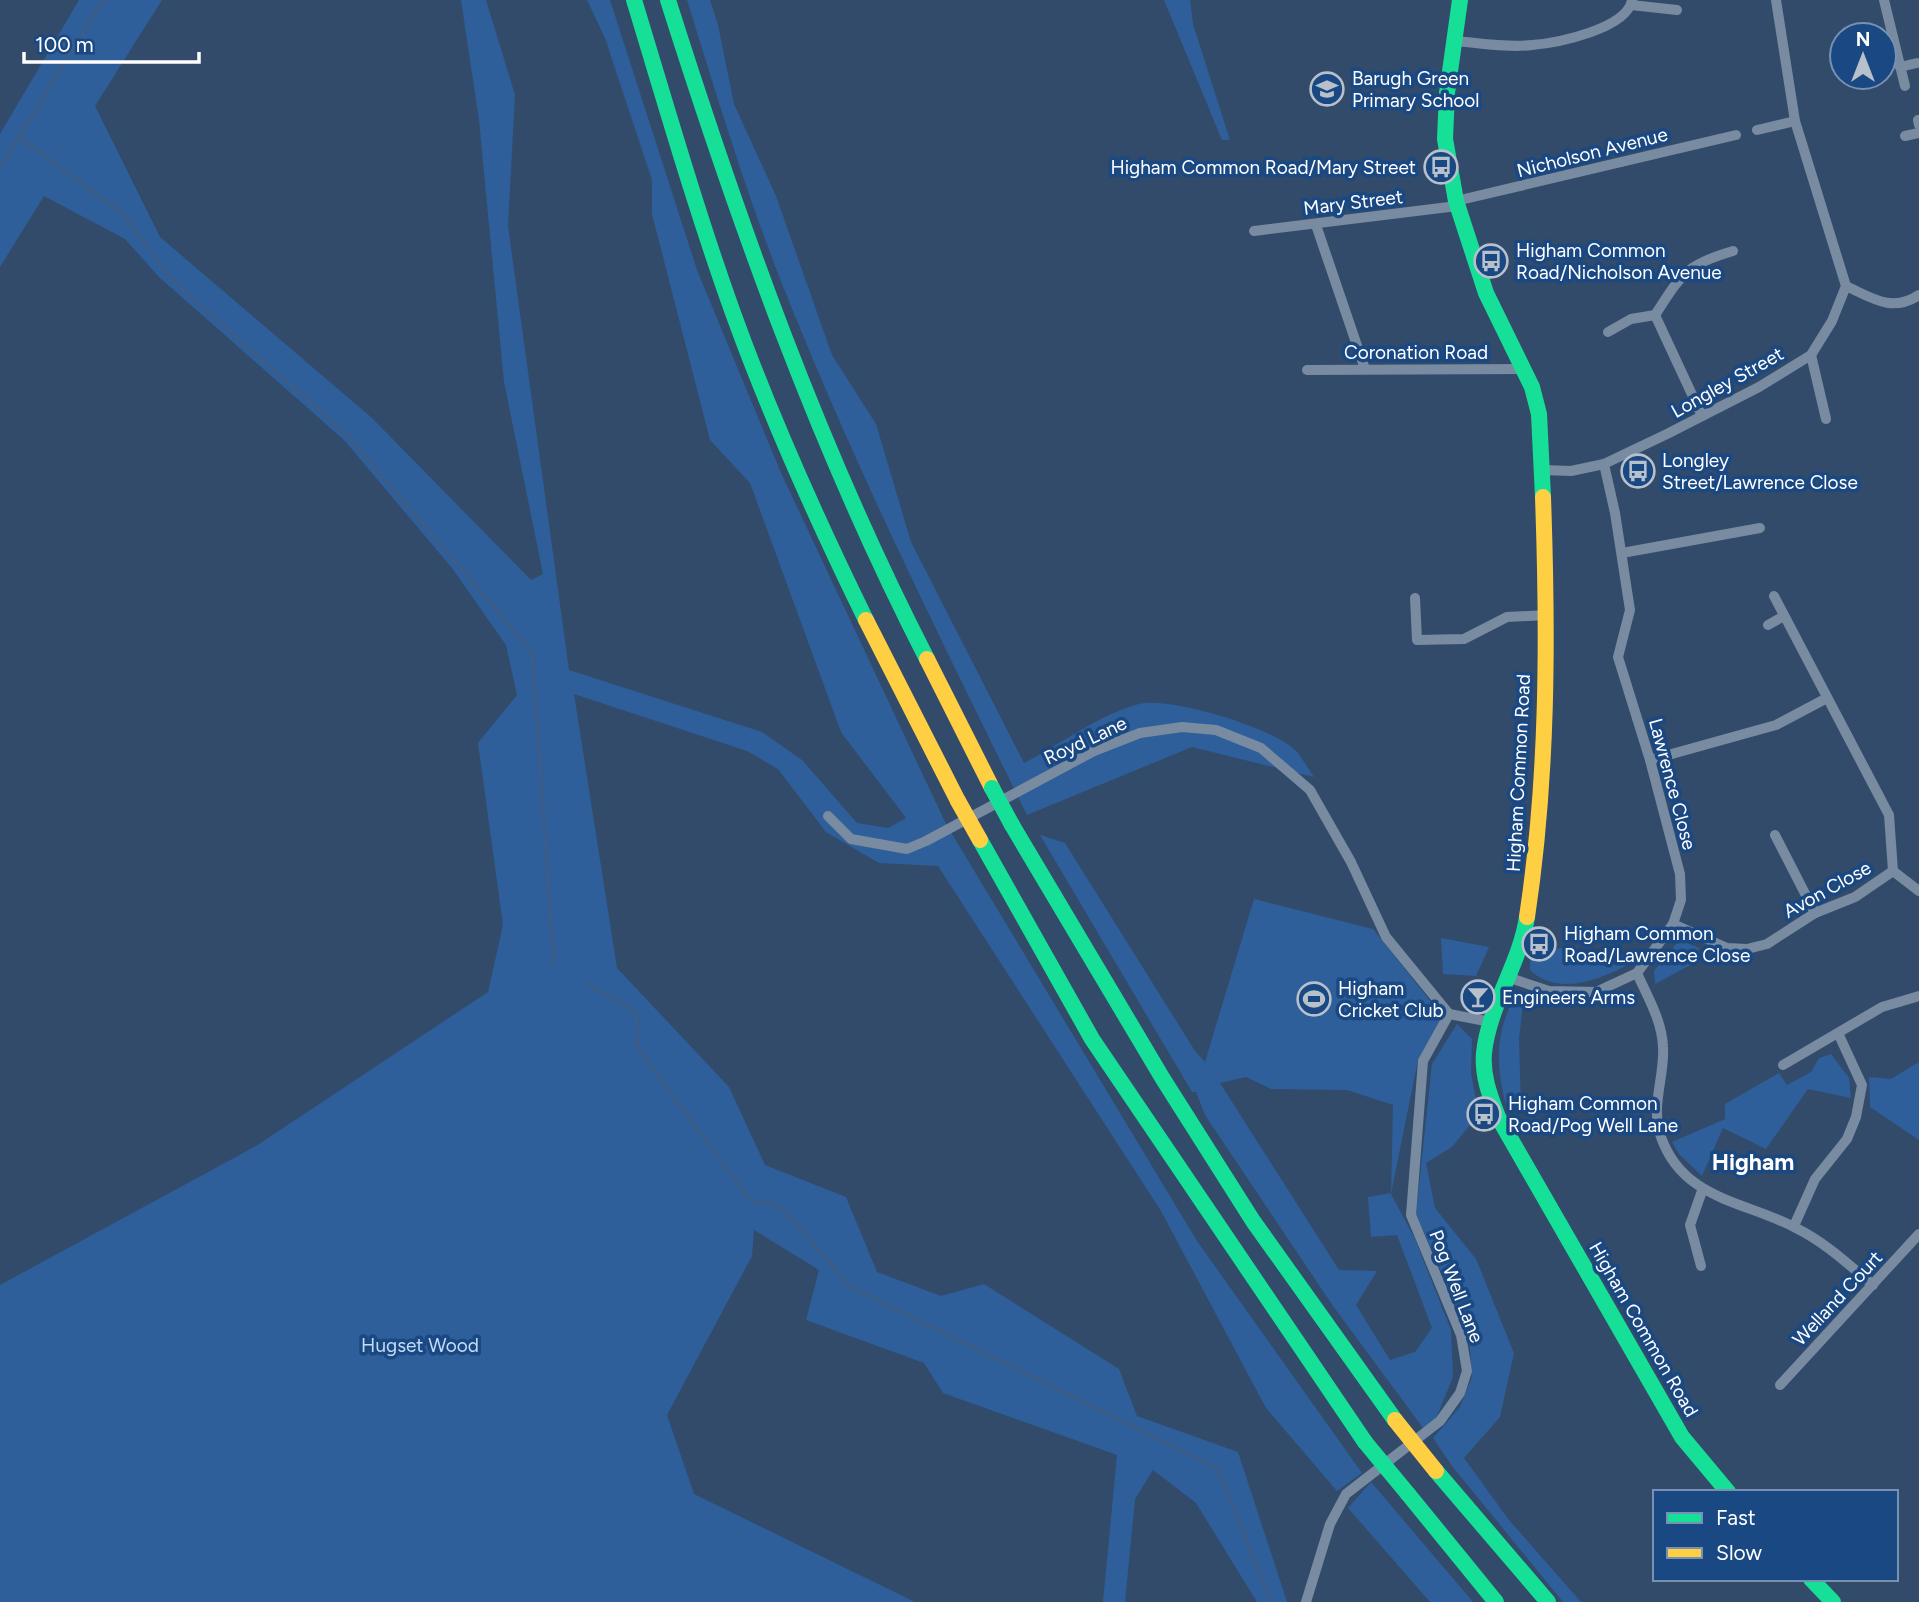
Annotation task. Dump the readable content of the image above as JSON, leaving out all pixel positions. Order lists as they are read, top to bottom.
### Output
{
  "streets": {
    "main road": ["Higham Common Road"],
    "street": [
      "Nicholson Avenue",
      "Mary Street",
      "Coronation Road",
      "Longley Street",
      "Royd Lane",
      "Lawrence Close",
      "Avon Close",
      "Pog Well Lane",
      "Welland Court"
    ]
  },
  "crossings": [
    ["Nicholson Avenue", "Mary Street"],
    ["Nicholson Avenue", "Higham Common Road"],
    ["Mary Street", "Higham Common Road"],
    ["Coronation Road", "Higham Common Road"],
    ["Longley Street", "Higham Common Road"],
    ["Longley Street", "Lawrence Close"],
    ["Royd Lane", "Pog Well Lane"],
    ["Higham Common Road", "Lawrence Close"],
    ["Lawrence Close", "Avon Close"]
  ],
  "districts": ["Higham"],
  "parks": ["Hugset Wood"],
  "places": {
    "school or university": ["Barugh Green Primary School"],
    "bus stop": [
      "Higham Common Road/Mary Street",
      "Higham Common Road/Nicholson Avenue",
      "Longley Street/Lawrence Close",
      "Higham Common Road/Lawrence Close",
      "Higham Common Road/Pog Well Lane"
    ],
    "bar": ["Engineers Arms"],
    "sports": ["Higham Cricket Club"]
  },
  "legend": ["Fast", "Slow"],
  "scale_bar": "100 m",
  "north": "top"
}
